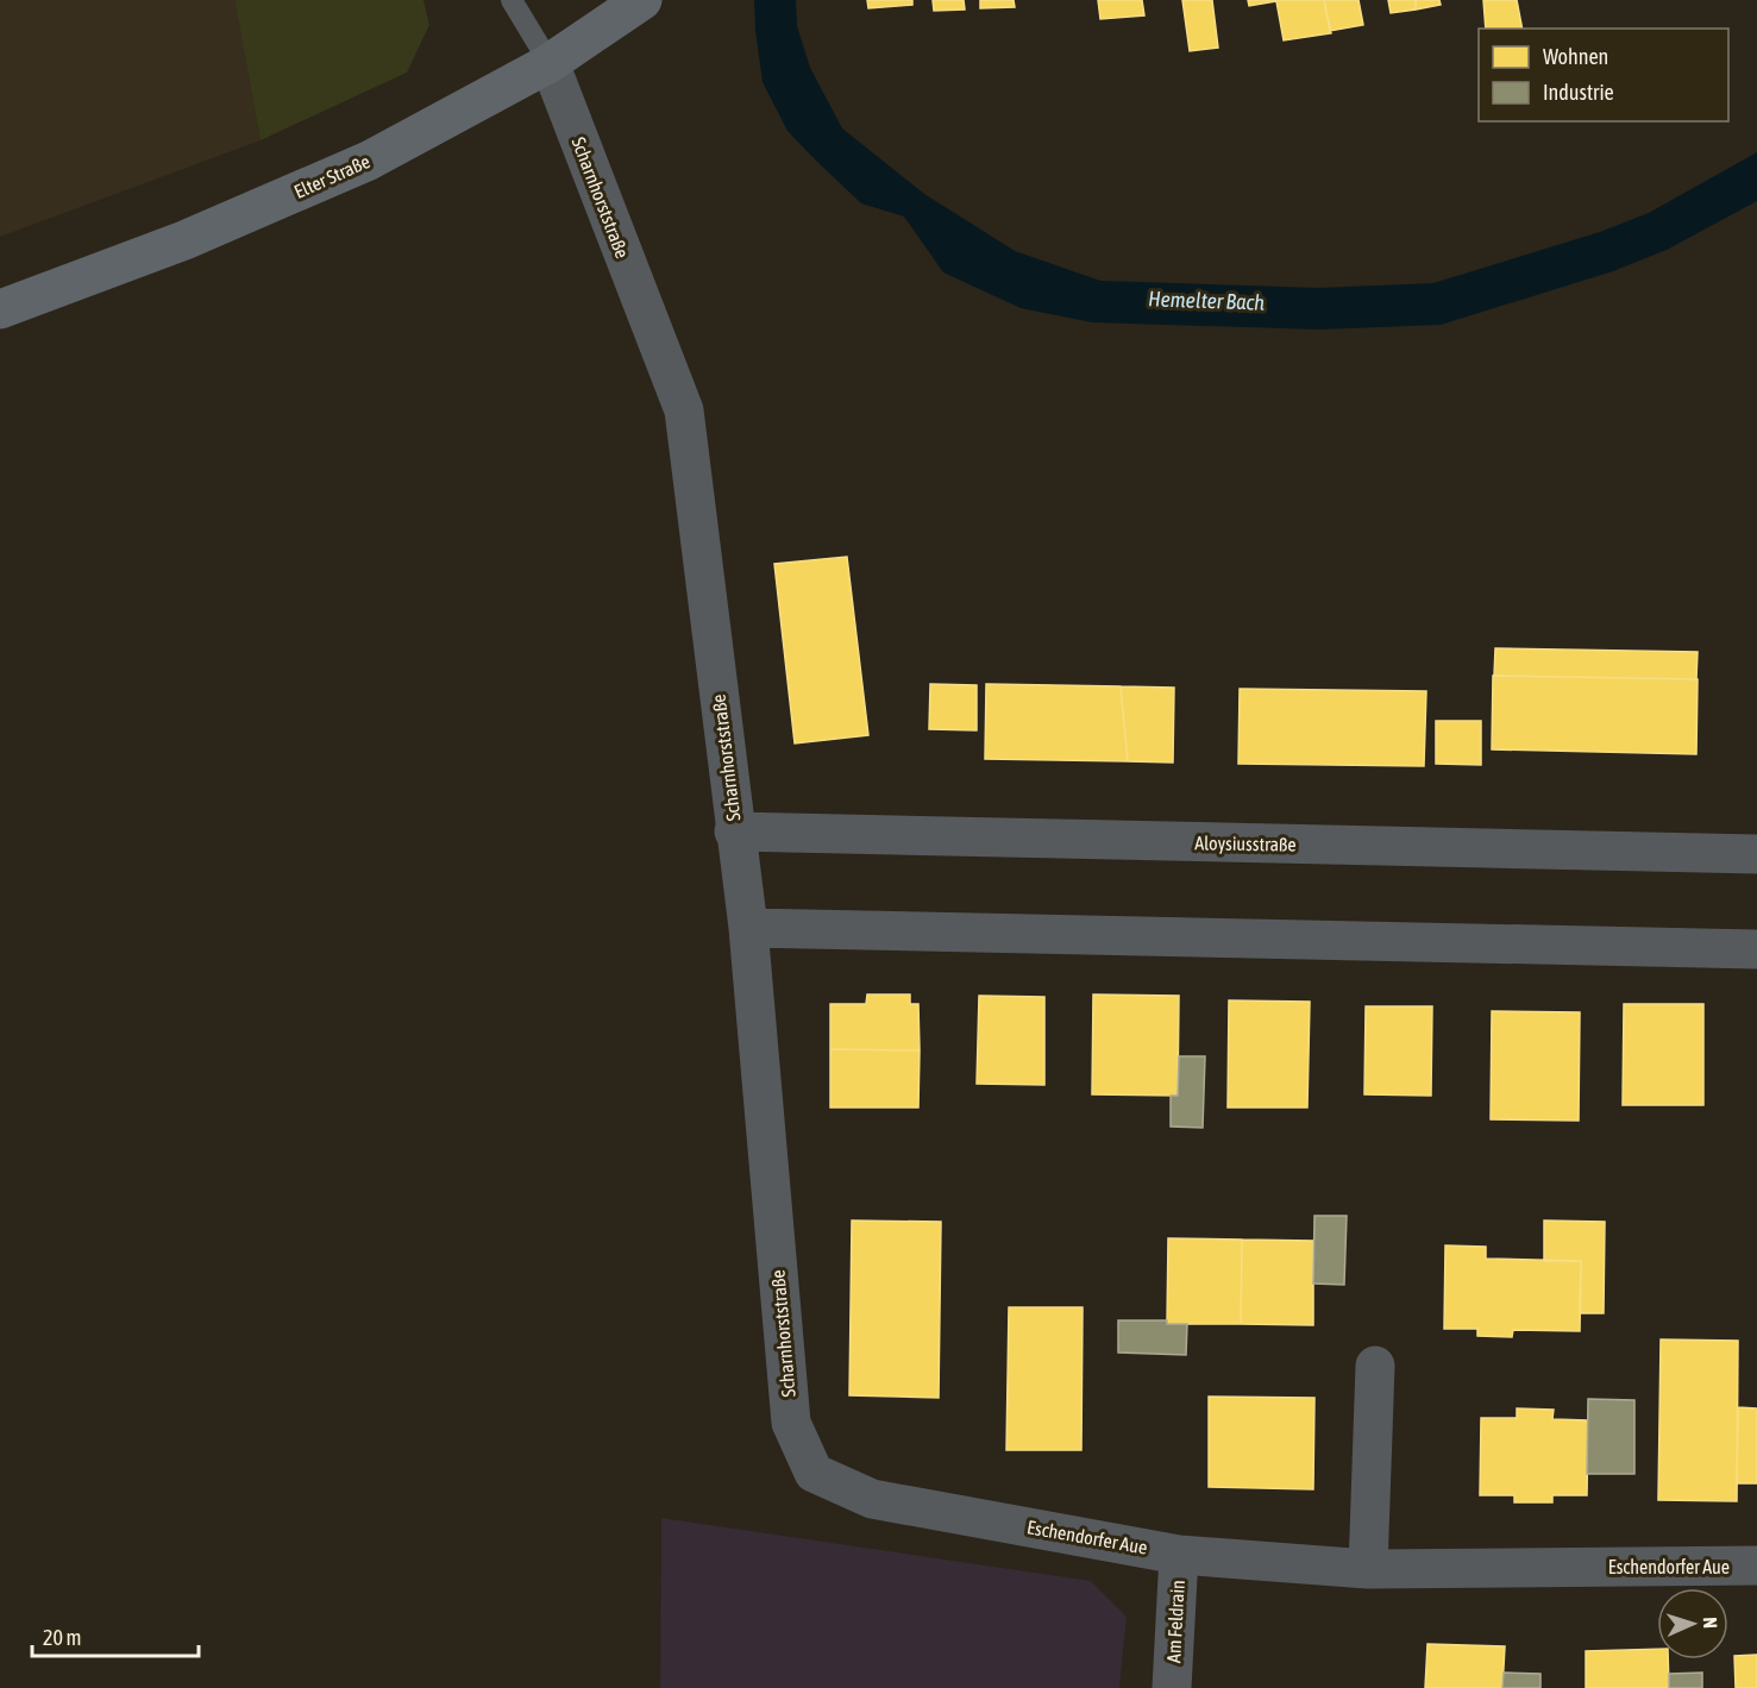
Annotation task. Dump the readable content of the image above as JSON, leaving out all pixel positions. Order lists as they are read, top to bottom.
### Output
{
  "streets": {
    "main road": ["Elter Straße"],
    "street": [
      "Scharnhorststraße",
      "Aloysiusstraße",
      "Eschendorfer Aue",
      "Am Feldrain"
    ]
  },
  "crossings": [
    ["Elter Straße", "Scharnhorststraße"],
    ["Scharnhorststraße", "Aloysiusstraße"],
    ["Scharnhorststraße", "Eschendorfer Aue"],
    ["Eschendorfer Aue", "Am Feldrain"]
  ],
  "water": ["Hemelter Bach"],
  "legend": ["Wohnen", "Industrie"],
  "scale_bar": "20 m",
  "north": "right"
}
